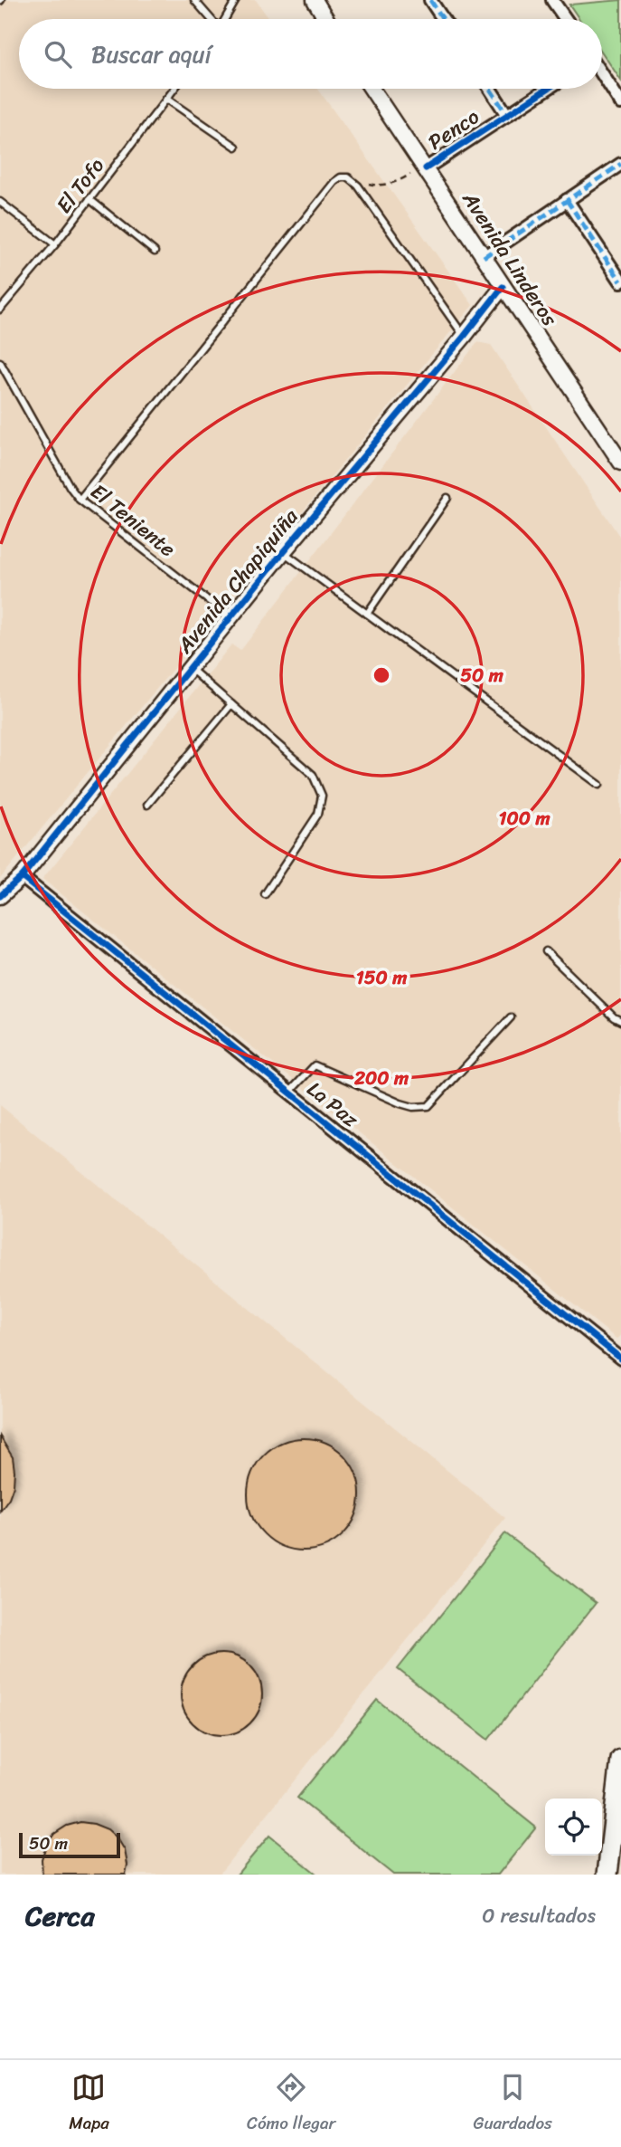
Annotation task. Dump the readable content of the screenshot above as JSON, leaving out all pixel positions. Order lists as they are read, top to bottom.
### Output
{
  "streets": {
    "street": [
      "Penco",
      "Avenida Linderos",
      "Avenida Chapiquiña",
      "La Paz"
    ],
    "lane": ["El Tofo", "El Teniente"]
  },
  "crossings": [
    ["Penco", "Avenida Linderos"],
    ["Avenida Linderos", "Avenida Chapiquiña"],
    ["El Teniente", "Avenida Chapiquiña"],
    ["Avenida Chapiquiña", "La Paz"]
  ],
  "scale_bar": "50 m",
  "page": {
    "search": "Buscar aquí",
    "scale": "50 m",
    "heading": ["Cerca", "0 resultados"],
    "nav": ["Mapa", "Cómo llegar", "Guardados"]
  },
  "rings": [
    "50 m",
    "100 m",
    "150 m",
    "200 m"
  ]
}
